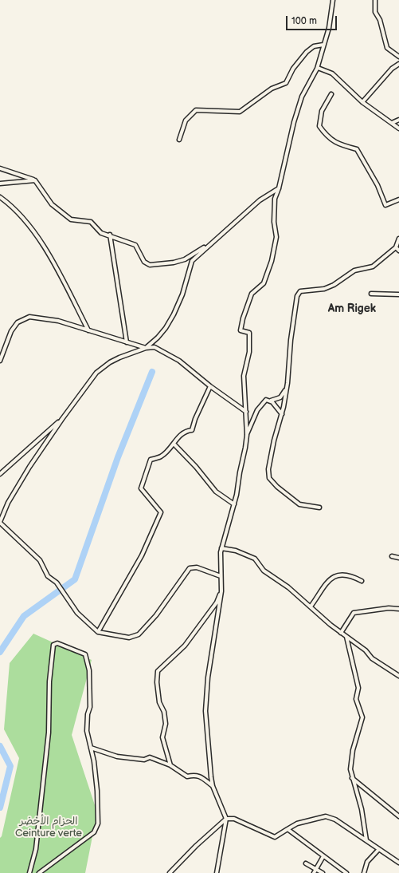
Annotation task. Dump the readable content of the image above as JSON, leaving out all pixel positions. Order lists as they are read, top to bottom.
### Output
{
  "districts": ["Am Rigek"],
  "parks": ["الحزام الأخضر Ceinture verte"],
  "scale_bar": "100 m"
}
